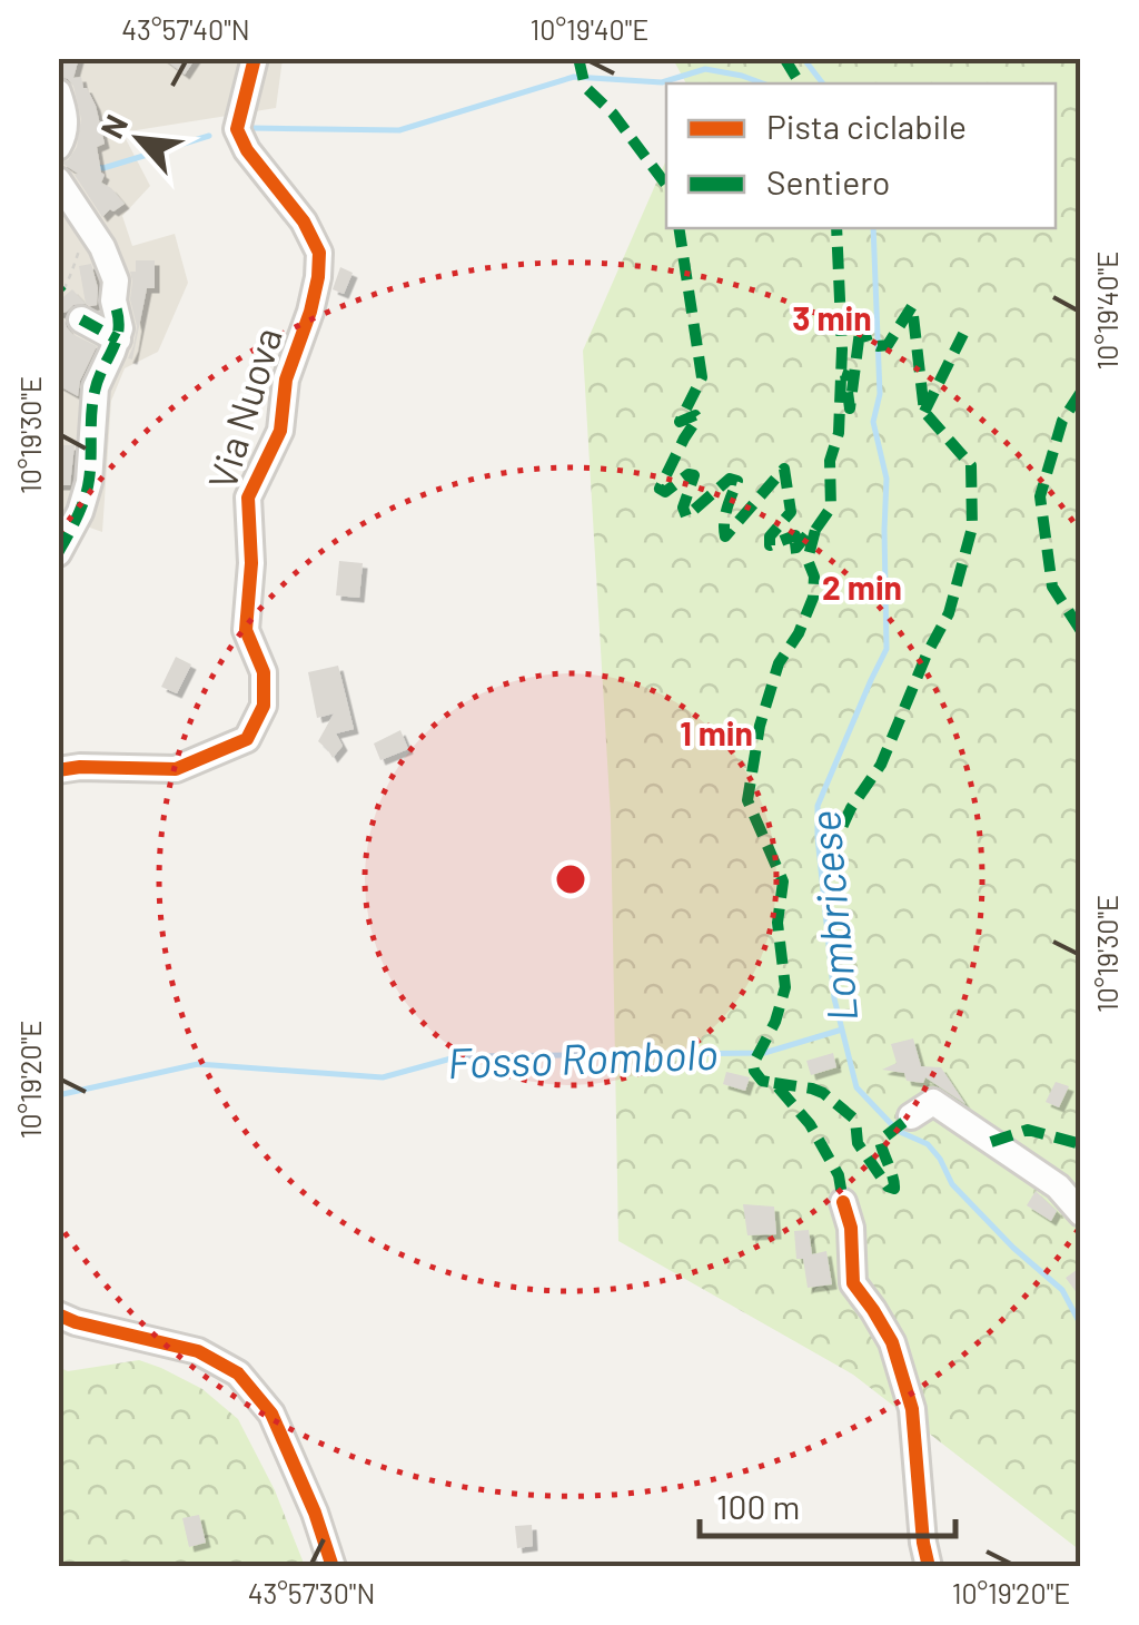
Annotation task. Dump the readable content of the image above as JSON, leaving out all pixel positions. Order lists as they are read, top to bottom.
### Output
{
  "streets": {
    "street": ["Via Nuova"]
  },
  "water": ["Lombricese", "Fosso Rombolo"],
  "legend": ["Pista ciclabile", "Sentiero"],
  "scale_bar": "100 m",
  "north": "top left",
  "coordinates": [
    "43°57'40\"N",
    "10°19'40\"E",
    "10°19'30\"E",
    "10°19'20\"E",
    "43°57'30\"N"
  ],
  "rings": ["3 min", "2 min", "1 min"]
}
